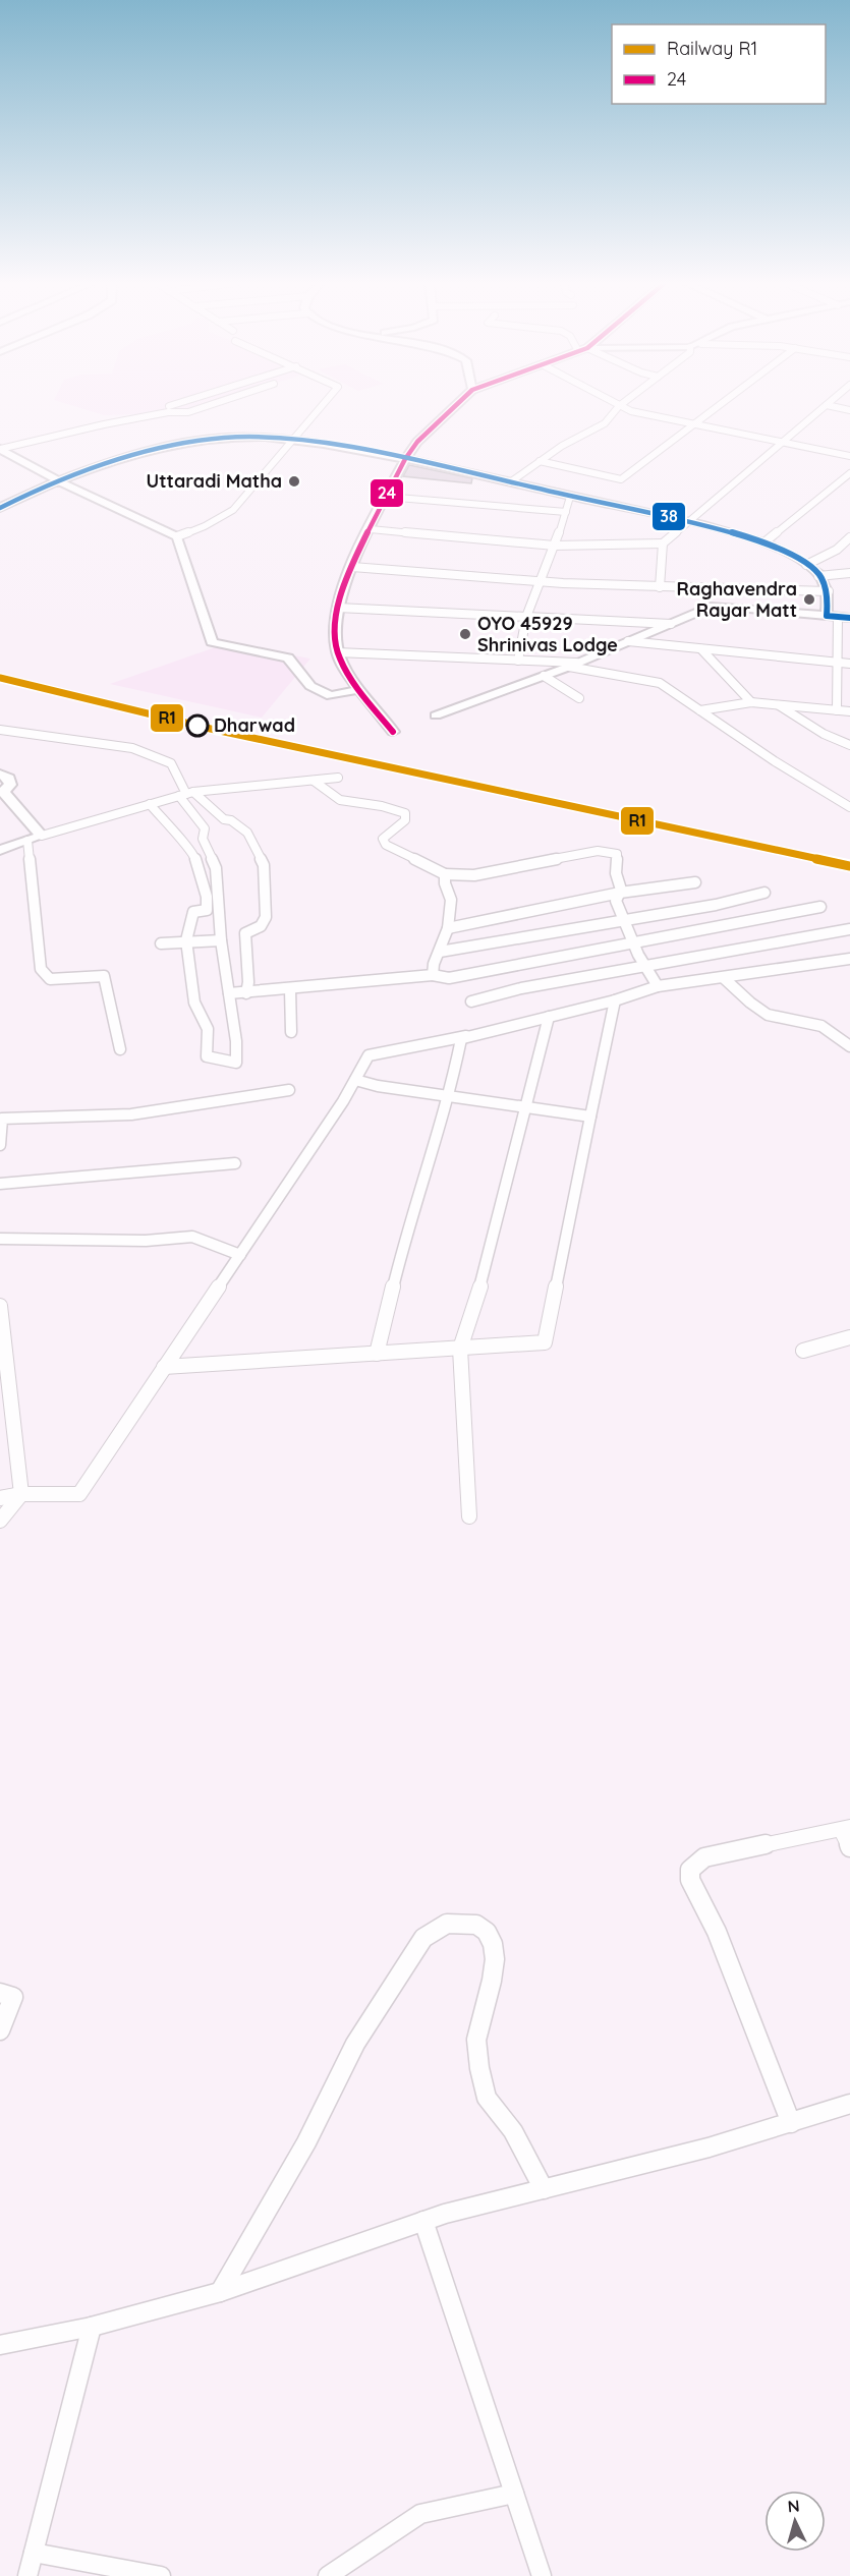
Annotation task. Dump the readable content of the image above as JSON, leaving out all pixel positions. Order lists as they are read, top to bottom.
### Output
{
  "places": [
    "Uttaradi Matha",
    "Raghavendra Rayar Matt",
    "OYO 45929 Shrinivas Lodge",
    "Dharwad"
  ],
  "lines": ["transit line 24", "transit line 38", "rail line R1"],
  "legend": ["Railway R1", "24"],
  "north": "top"
}
